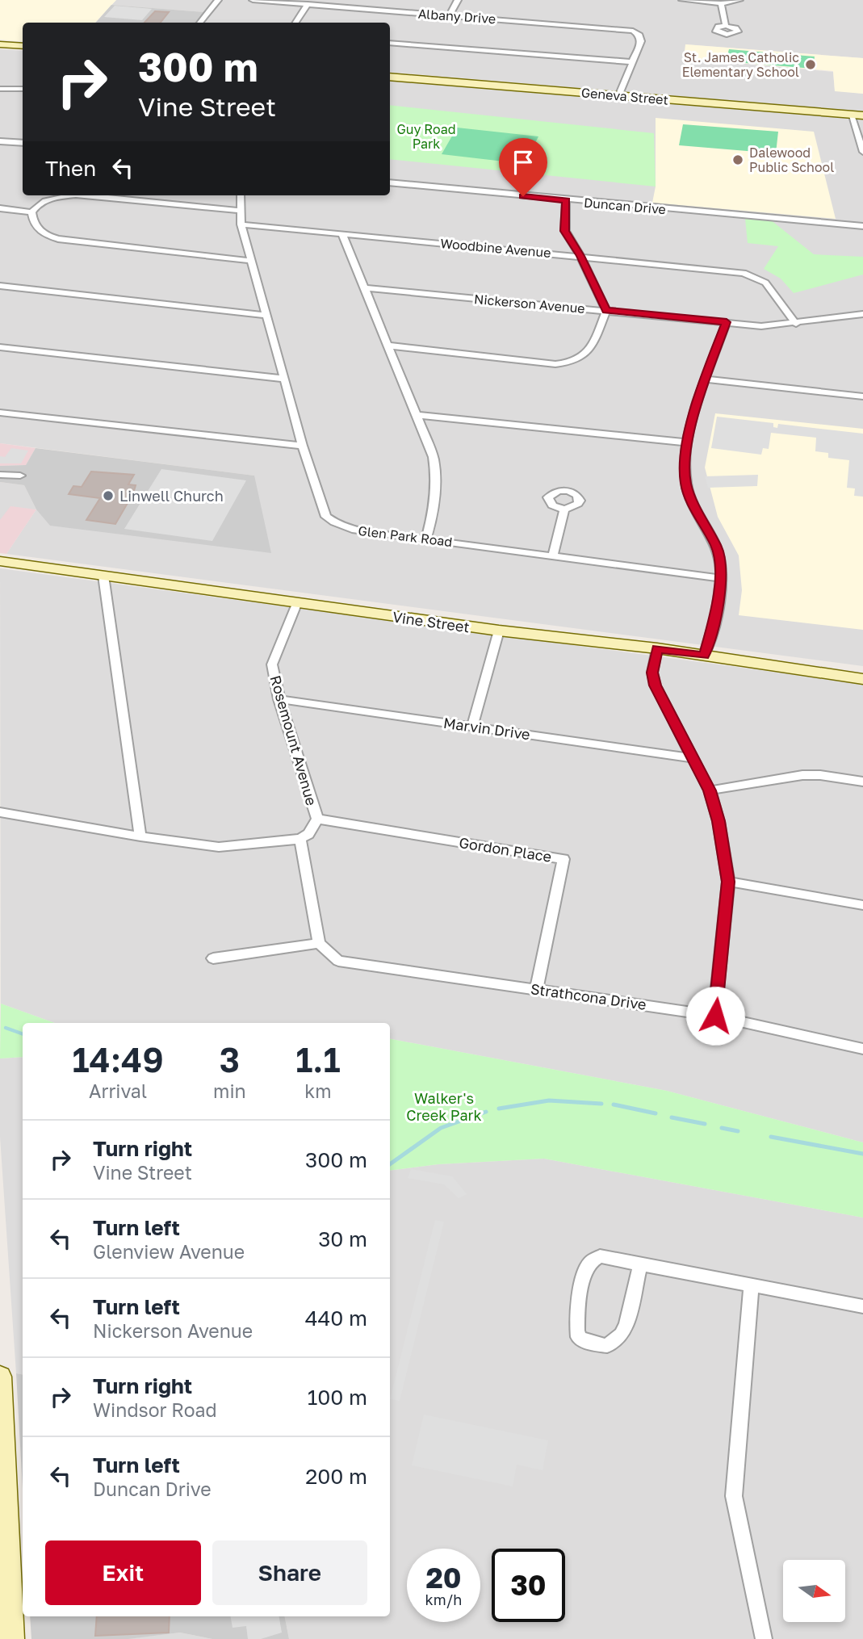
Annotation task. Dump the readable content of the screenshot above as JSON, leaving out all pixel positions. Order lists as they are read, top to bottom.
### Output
{
  "streets": {
    "main road": ["Geneva Street", "Vine Street"],
    "street": [
      "Albany Drive",
      "Duncan Drive",
      "Woodbine Avenue",
      "Nickerson Avenue",
      "Glen Park Road",
      "Marvin Drive",
      "Rosemount Avenue",
      "Gordon Place",
      "Strathcona Drive"
    ]
  },
  "crossings": [
    ["Woodbine Avenue", "Nickerson Avenue"],
    ["Woodbine Avenue", "Glen Park Road"],
    ["Vine Street", "Rosemount Avenue"],
    ["Marvin Drive", "Rosemount Avenue"],
    ["Rosemount Avenue", "Gordon Place"],
    ["Gordon Place", "Strathcona Drive"]
  ],
  "parks": ["Guy Road Park", "Walker's Creek Park"],
  "places": ["St. James Catholic Elementary School", "Dalewood Public School", "Linwell Church"],
  "north": "right",
  "page": {
    "turn": ["300 m", "Vine Street"],
    "then": "Then",
    "eta": [
      "14:49",
      "Arrival",
      "3",
      "min",
      "1.1",
      "km"
    ],
    "list": [
      {
        "name": "Turn right",
        "note": "Vine Street",
        "value": "300 m"
      },
      {
        "name": "Turn left",
        "note": "Glenview Avenue",
        "value": "30 m"
      },
      {
        "name": "Turn left",
        "note": "Nickerson Avenue",
        "value": "440 m"
      },
      {
        "name": "Turn right",
        "note": "Windsor Road",
        "value": "100 m"
      },
      {
        "name": "Turn left",
        "note": "Duncan Drive",
        "value": "200 m"
      }
    ],
    "buttons": ["Exit", "Share"],
    "speed": "20 km/h",
    "limit": "30"
  }
}
